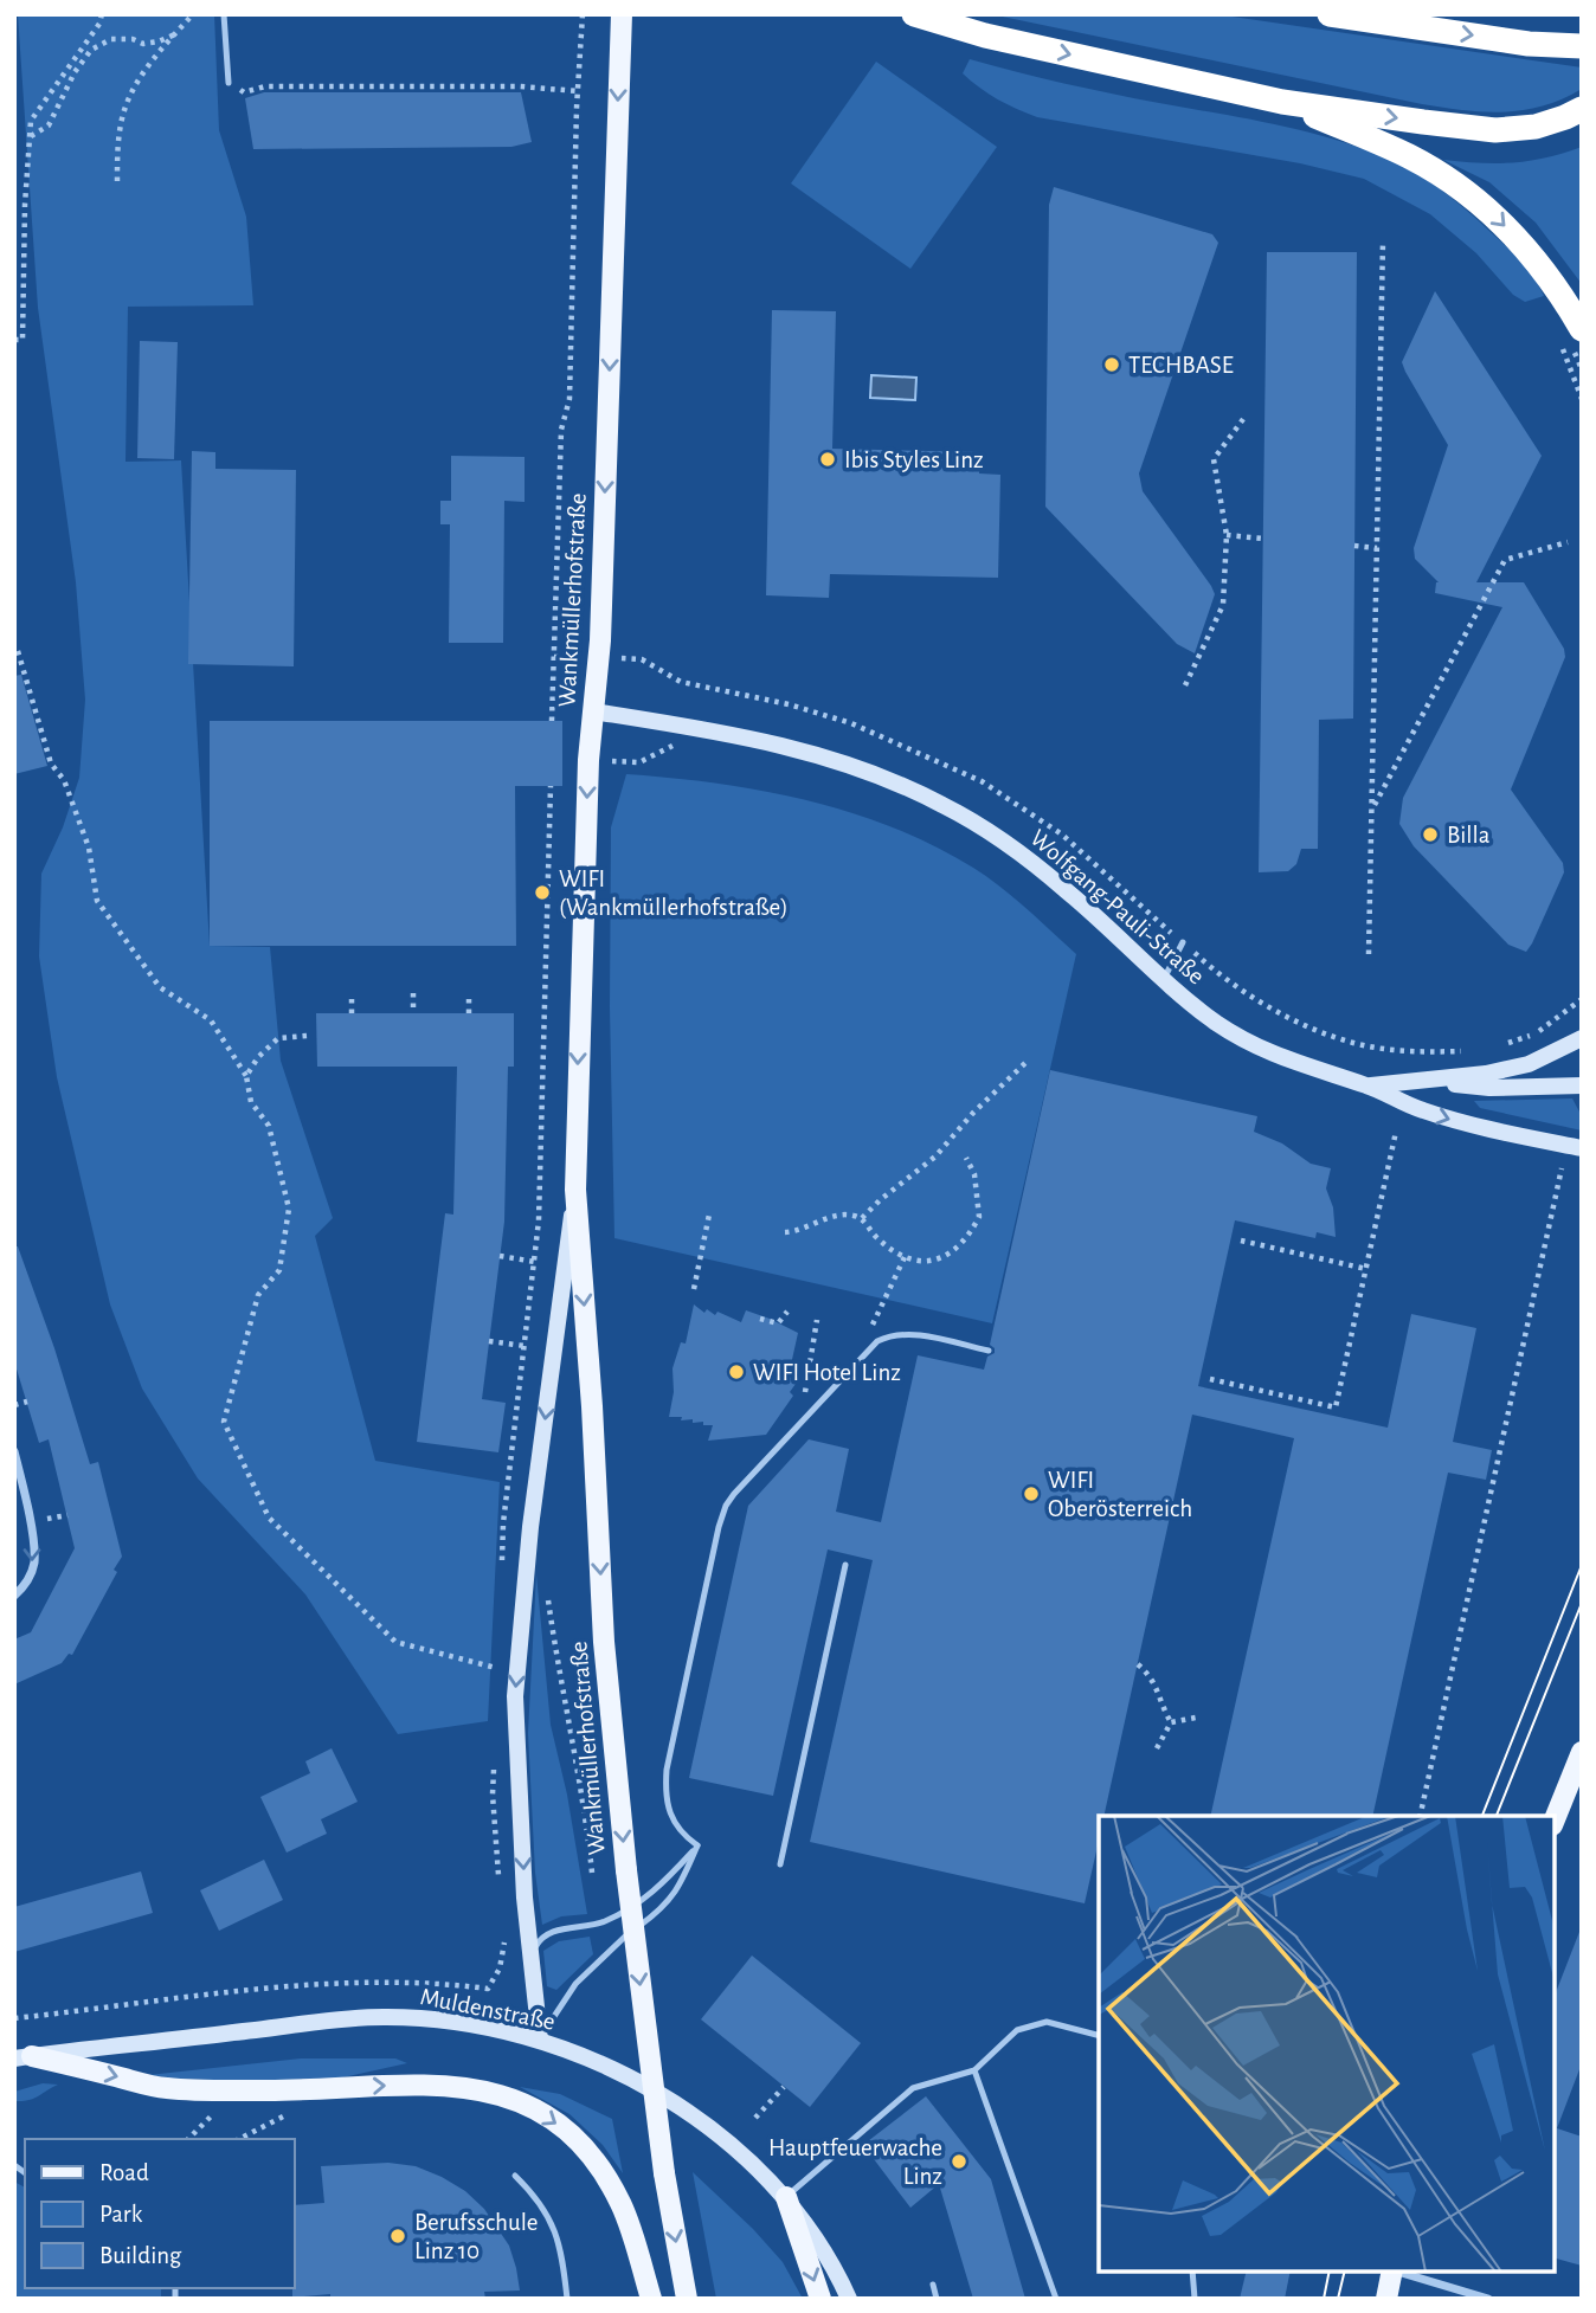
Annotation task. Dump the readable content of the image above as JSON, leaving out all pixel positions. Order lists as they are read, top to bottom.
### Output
{
  "streets": {
    "main road": ["Wankmüllerhofstraße", "Wolfgang-Pauli-Straße", "Muldenstraße"]
  },
  "crossings": [
    ["Wankmüllerhofstraße", "Wolfgang-Pauli-Straße"],
    ["Wankmüllerhofstraße", "Muldenstraße"]
  ],
  "one_way": ["Wankmüllerhofstraße"],
  "places": [
    "TECHBASE",
    "Ibis Styles Linz",
    "Billa",
    "WIFI (Wankmüllerhofstraße)",
    "WIFI Hotel Linz",
    "WIFI Oberösterreich",
    "Hauptfeuerwache Linz",
    "Berufsschule Linz 10"
  ],
  "legend": ["Road", "Park", "Building"]
}
